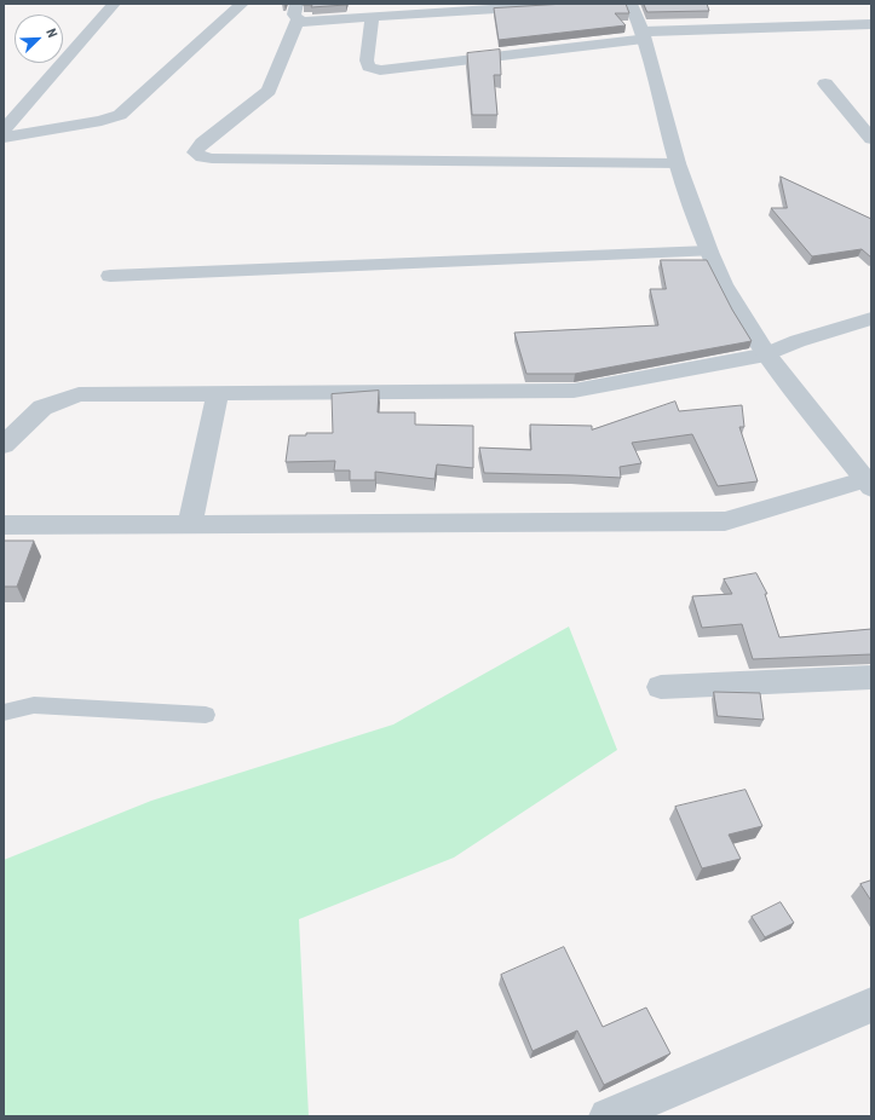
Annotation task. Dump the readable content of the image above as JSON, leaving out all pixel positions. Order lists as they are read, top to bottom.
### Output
{
  "north": "top right"
}
